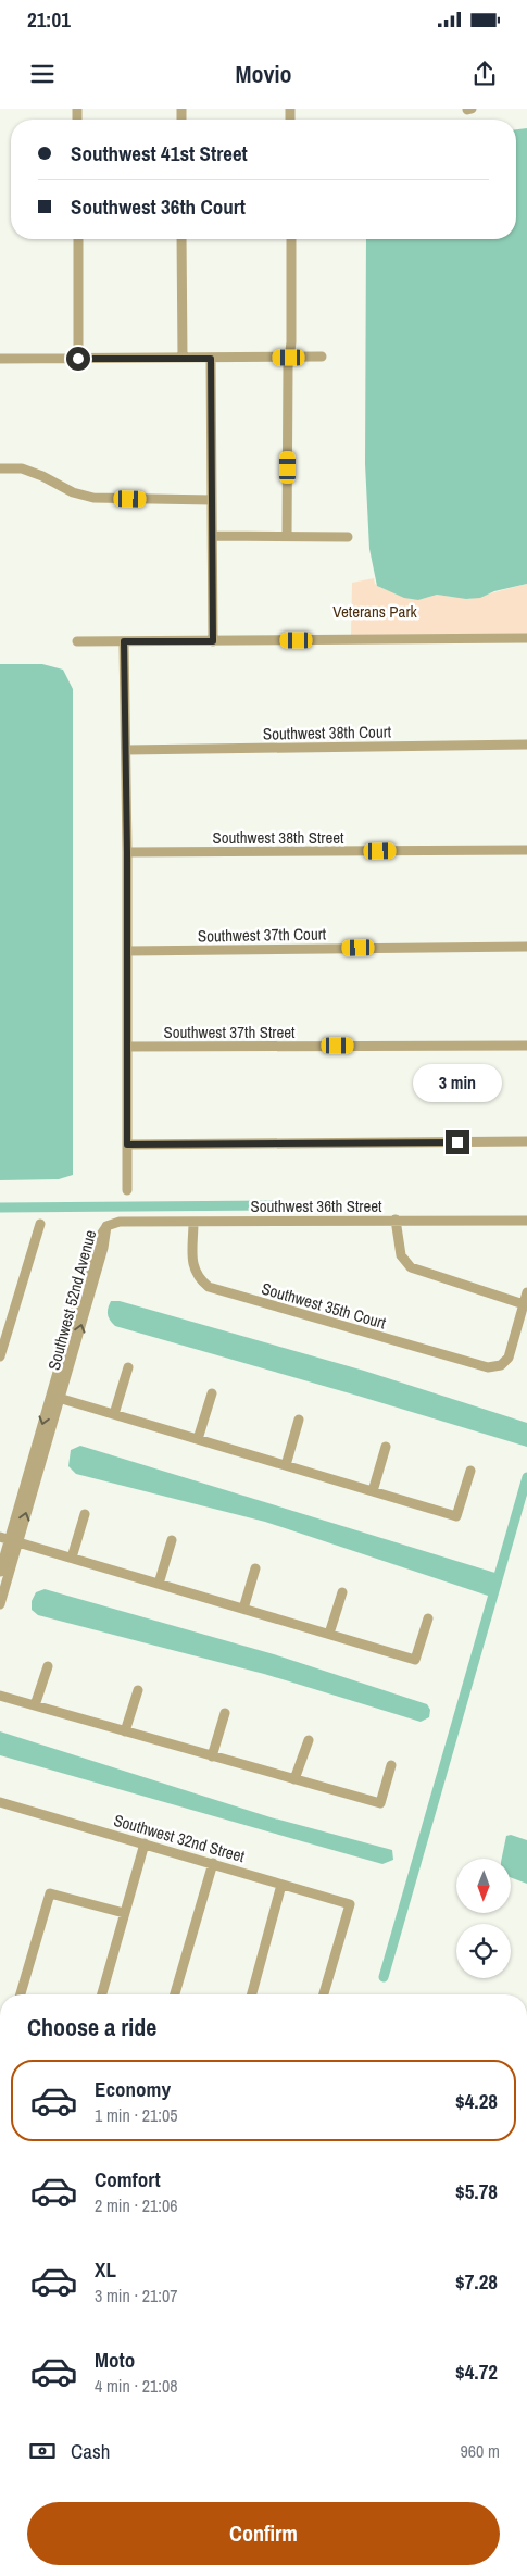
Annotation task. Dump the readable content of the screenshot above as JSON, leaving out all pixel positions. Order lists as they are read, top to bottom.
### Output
{
  "streets": {
    "street": [
      "Southwest 38th Court",
      "Southwest 38th Street",
      "Southwest 37th Court",
      "Southwest 37th Street",
      "Southwest 36th Street",
      "Southwest 52nd Avenue",
      "Southwest 35th Court",
      "Southwest 32nd Street"
    ]
  },
  "crossings": [
    ["Southwest 36th Street", "Southwest 52nd Avenue"],
    ["Southwest 36th Street", "Southwest 35th Court"]
  ],
  "parks": ["Veterans Park"],
  "north": "bottom",
  "page": {
    "status": "21:01",
    "header": "Movio",
    "banner": ["Southwest 41st Street", "Southwest 36th Court"],
    "bubble": "3 min",
    "heading": "Choose a ride",
    "list": [
      {
        "name": "Economy",
        "note": "1 min · 21:05",
        "value": "$4.28"
      },
      {
        "name": "Comfort",
        "note": "2 min · 21:06",
        "value": "$5.78"
      },
      {
        "name": "XL",
        "note": "3 min · 21:07",
        "value": "$7.28"
      },
      {
        "name": "Moto",
        "note": "4 min · 21:08",
        "value": "$4.72"
      }
    ],
    "pay": ["Cash", "960 m"],
    "buttons": "Confirm"
  }
}
